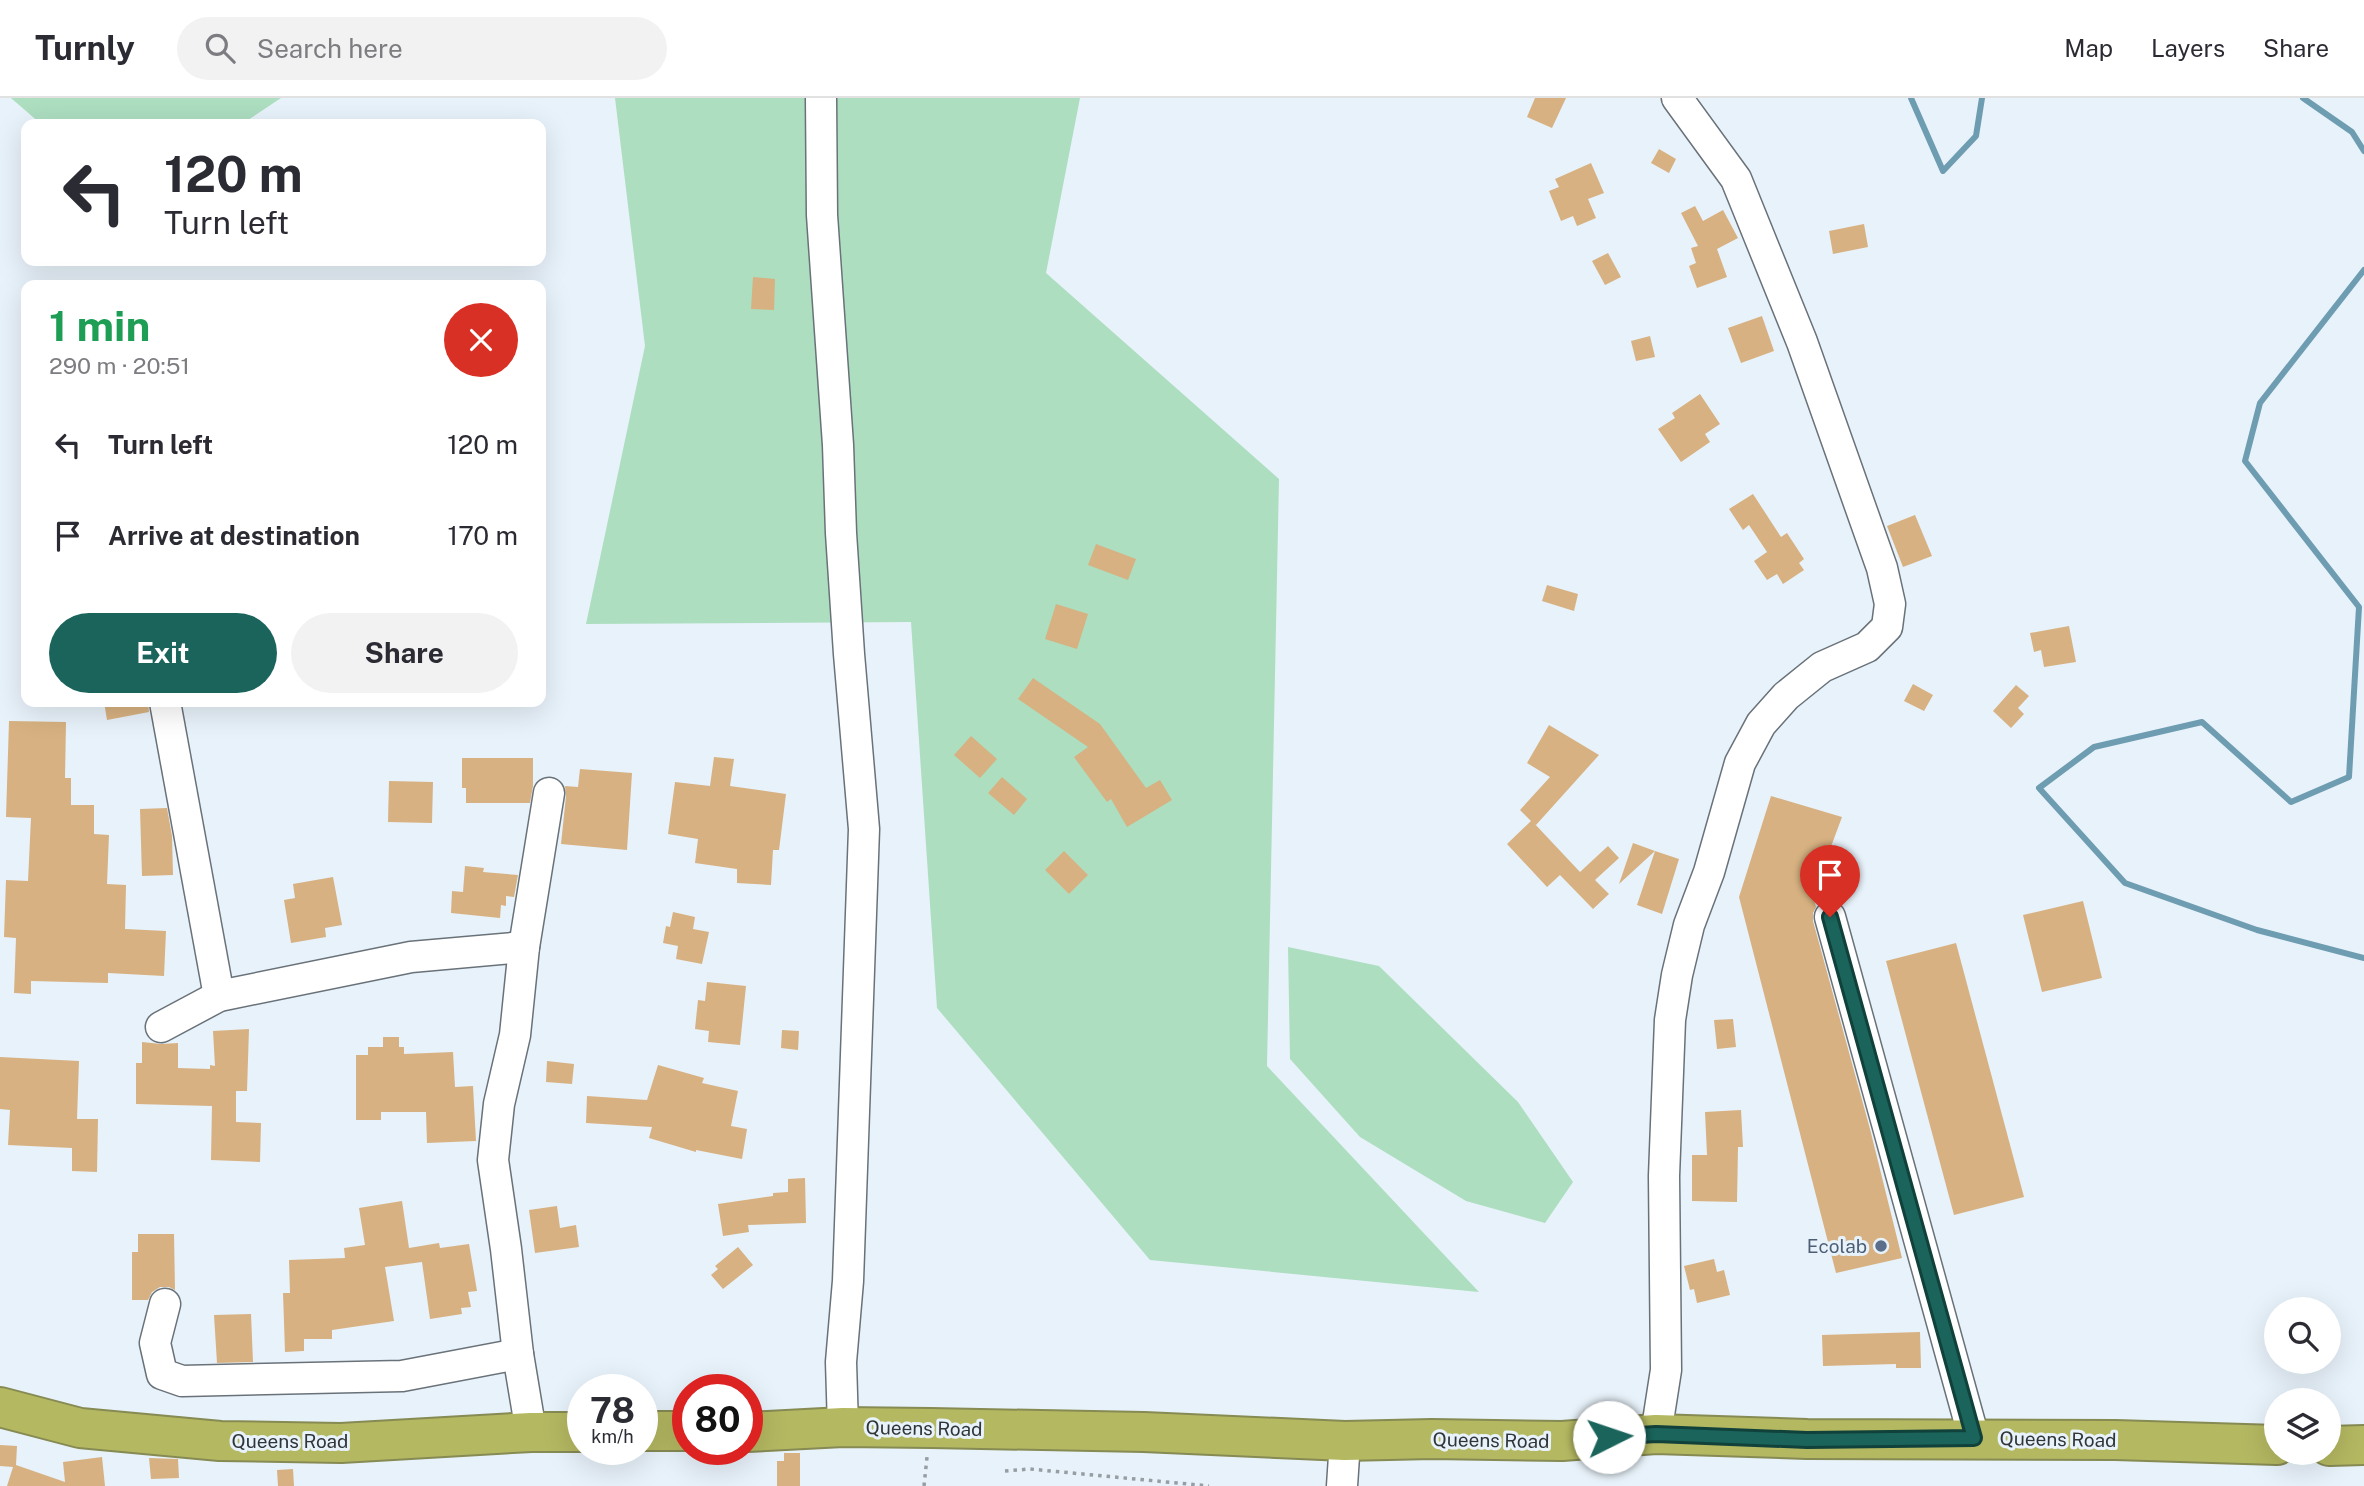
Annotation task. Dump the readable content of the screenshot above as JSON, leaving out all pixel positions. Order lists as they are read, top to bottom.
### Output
{
  "streets": {
    "highway": ["Queens Road"]
  },
  "places": ["Ecolab"],
  "page": {
    "header": "Turnly",
    "search": "Search here",
    "nav": ["Map", "Layers", "Share"],
    "turn": ["120 m", "Turn left"],
    "heading": ["1 min", "290 m · 20:51"],
    "list": [
      {
        "name": "Turn left",
        "value": "120 m"
      },
      {
        "name": "Arrive at destination",
        "value": "170 m"
      }
    ],
    "buttons": ["Exit", "Share"],
    "speed": "78 km/h",
    "limit": "80"
  }
}
